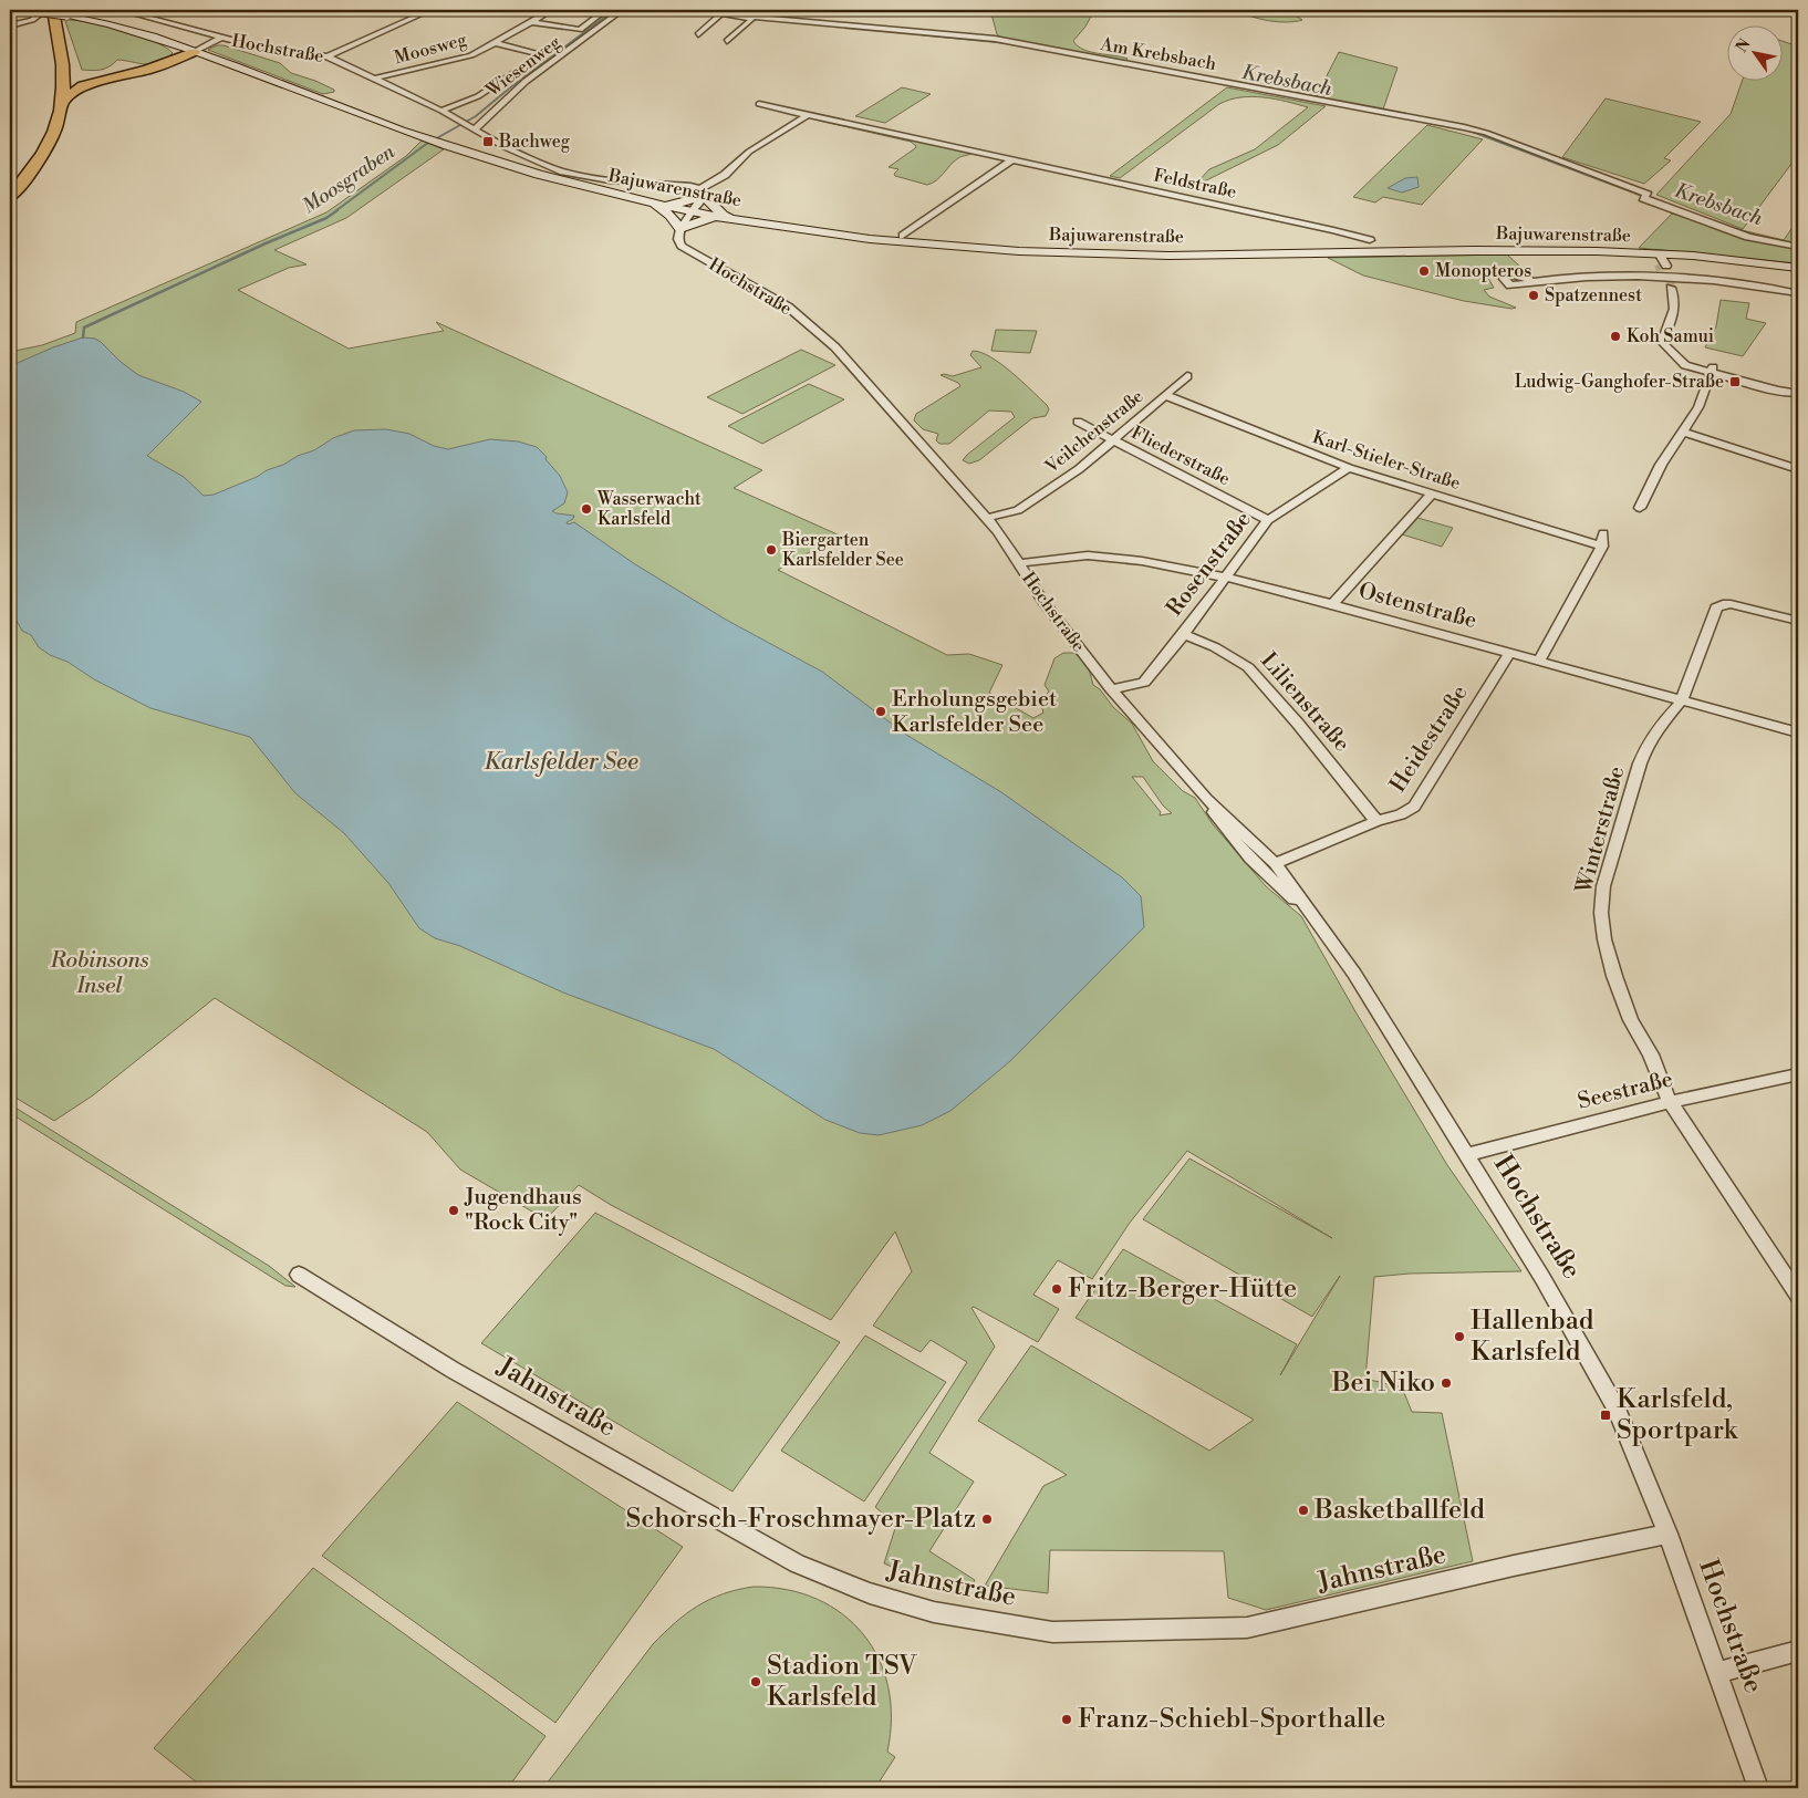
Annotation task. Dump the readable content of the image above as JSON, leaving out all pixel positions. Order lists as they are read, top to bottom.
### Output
{
  "streets": {
    "main road": ["Bajuwarenstraße"],
    "street": [
      "Hochstraße",
      "Moosweg",
      "Am Krebsbach",
      "Wiesenweg",
      "Feldstraße",
      "Veilchenstraße",
      "Fliederstraße",
      "Karl-Stieler-Straße",
      "Rosenstraße",
      "Ostenstraße",
      "Lilienstraße",
      "Heidestraße",
      "Winterstraße",
      "Seestraße",
      "Jahnstraße"
    ]
  },
  "crossings": [
    ["Hochstraße", "Moosweg"],
    ["Hochstraße", "Wiesenweg"],
    ["Hochstraße", "Bajuwarenstraße"],
    ["Hochstraße", "Veilchenstraße"],
    ["Hochstraße", "Rosenstraße"],
    ["Hochstraße", "Ostenstraße"],
    ["Hochstraße", "Heidestraße"],
    ["Hochstraße", "Seestraße"],
    ["Hochstraße", "Jahnstraße"],
    ["Veilchenstraße", "Fliederstraße"],
    ["Veilchenstraße", "Karl-Stieler-Straße"],
    ["Fliederstraße", "Rosenstraße"],
    ["Karl-Stieler-Straße", "Rosenstraße"],
    ["Rosenstraße", "Ostenstraße"],
    ["Rosenstraße", "Lilienstraße"],
    ["Ostenstraße", "Heidestraße"],
    ["Ostenstraße", "Winterstraße"],
    ["Lilienstraße", "Heidestraße"],
    ["Winterstraße", "Seestraße"]
  ],
  "water": ["Krebsbach", "Moosgraben", "Karlsfelder See"],
  "parks": ["Robinsons Insel"],
  "places": {
    "transit": ["Bachweg", "Ludwig-Ganghofer-Straße", "Karlsfeld, Sportpark"],
    "other": [
      "Monopteros",
      "Spatzennest",
      "Koh Samui",
      "Wasserwacht Karlsfeld",
      "Biergarten Karlsfelder See",
      "Erholungsgebiet Karlsfelder See",
      "Jugendhaus \"Rock City\"",
      "Fritz-Berger-Hütte",
      "Hallenbad Karlsfeld",
      "Bei Niko",
      "Basketballfeld",
      "Schorsch-Froschmayer-Platz",
      "Stadion TSV Karlsfeld",
      "Franz-Schiebl-Sporthalle"
    ]
  },
  "north": "top left"
}
